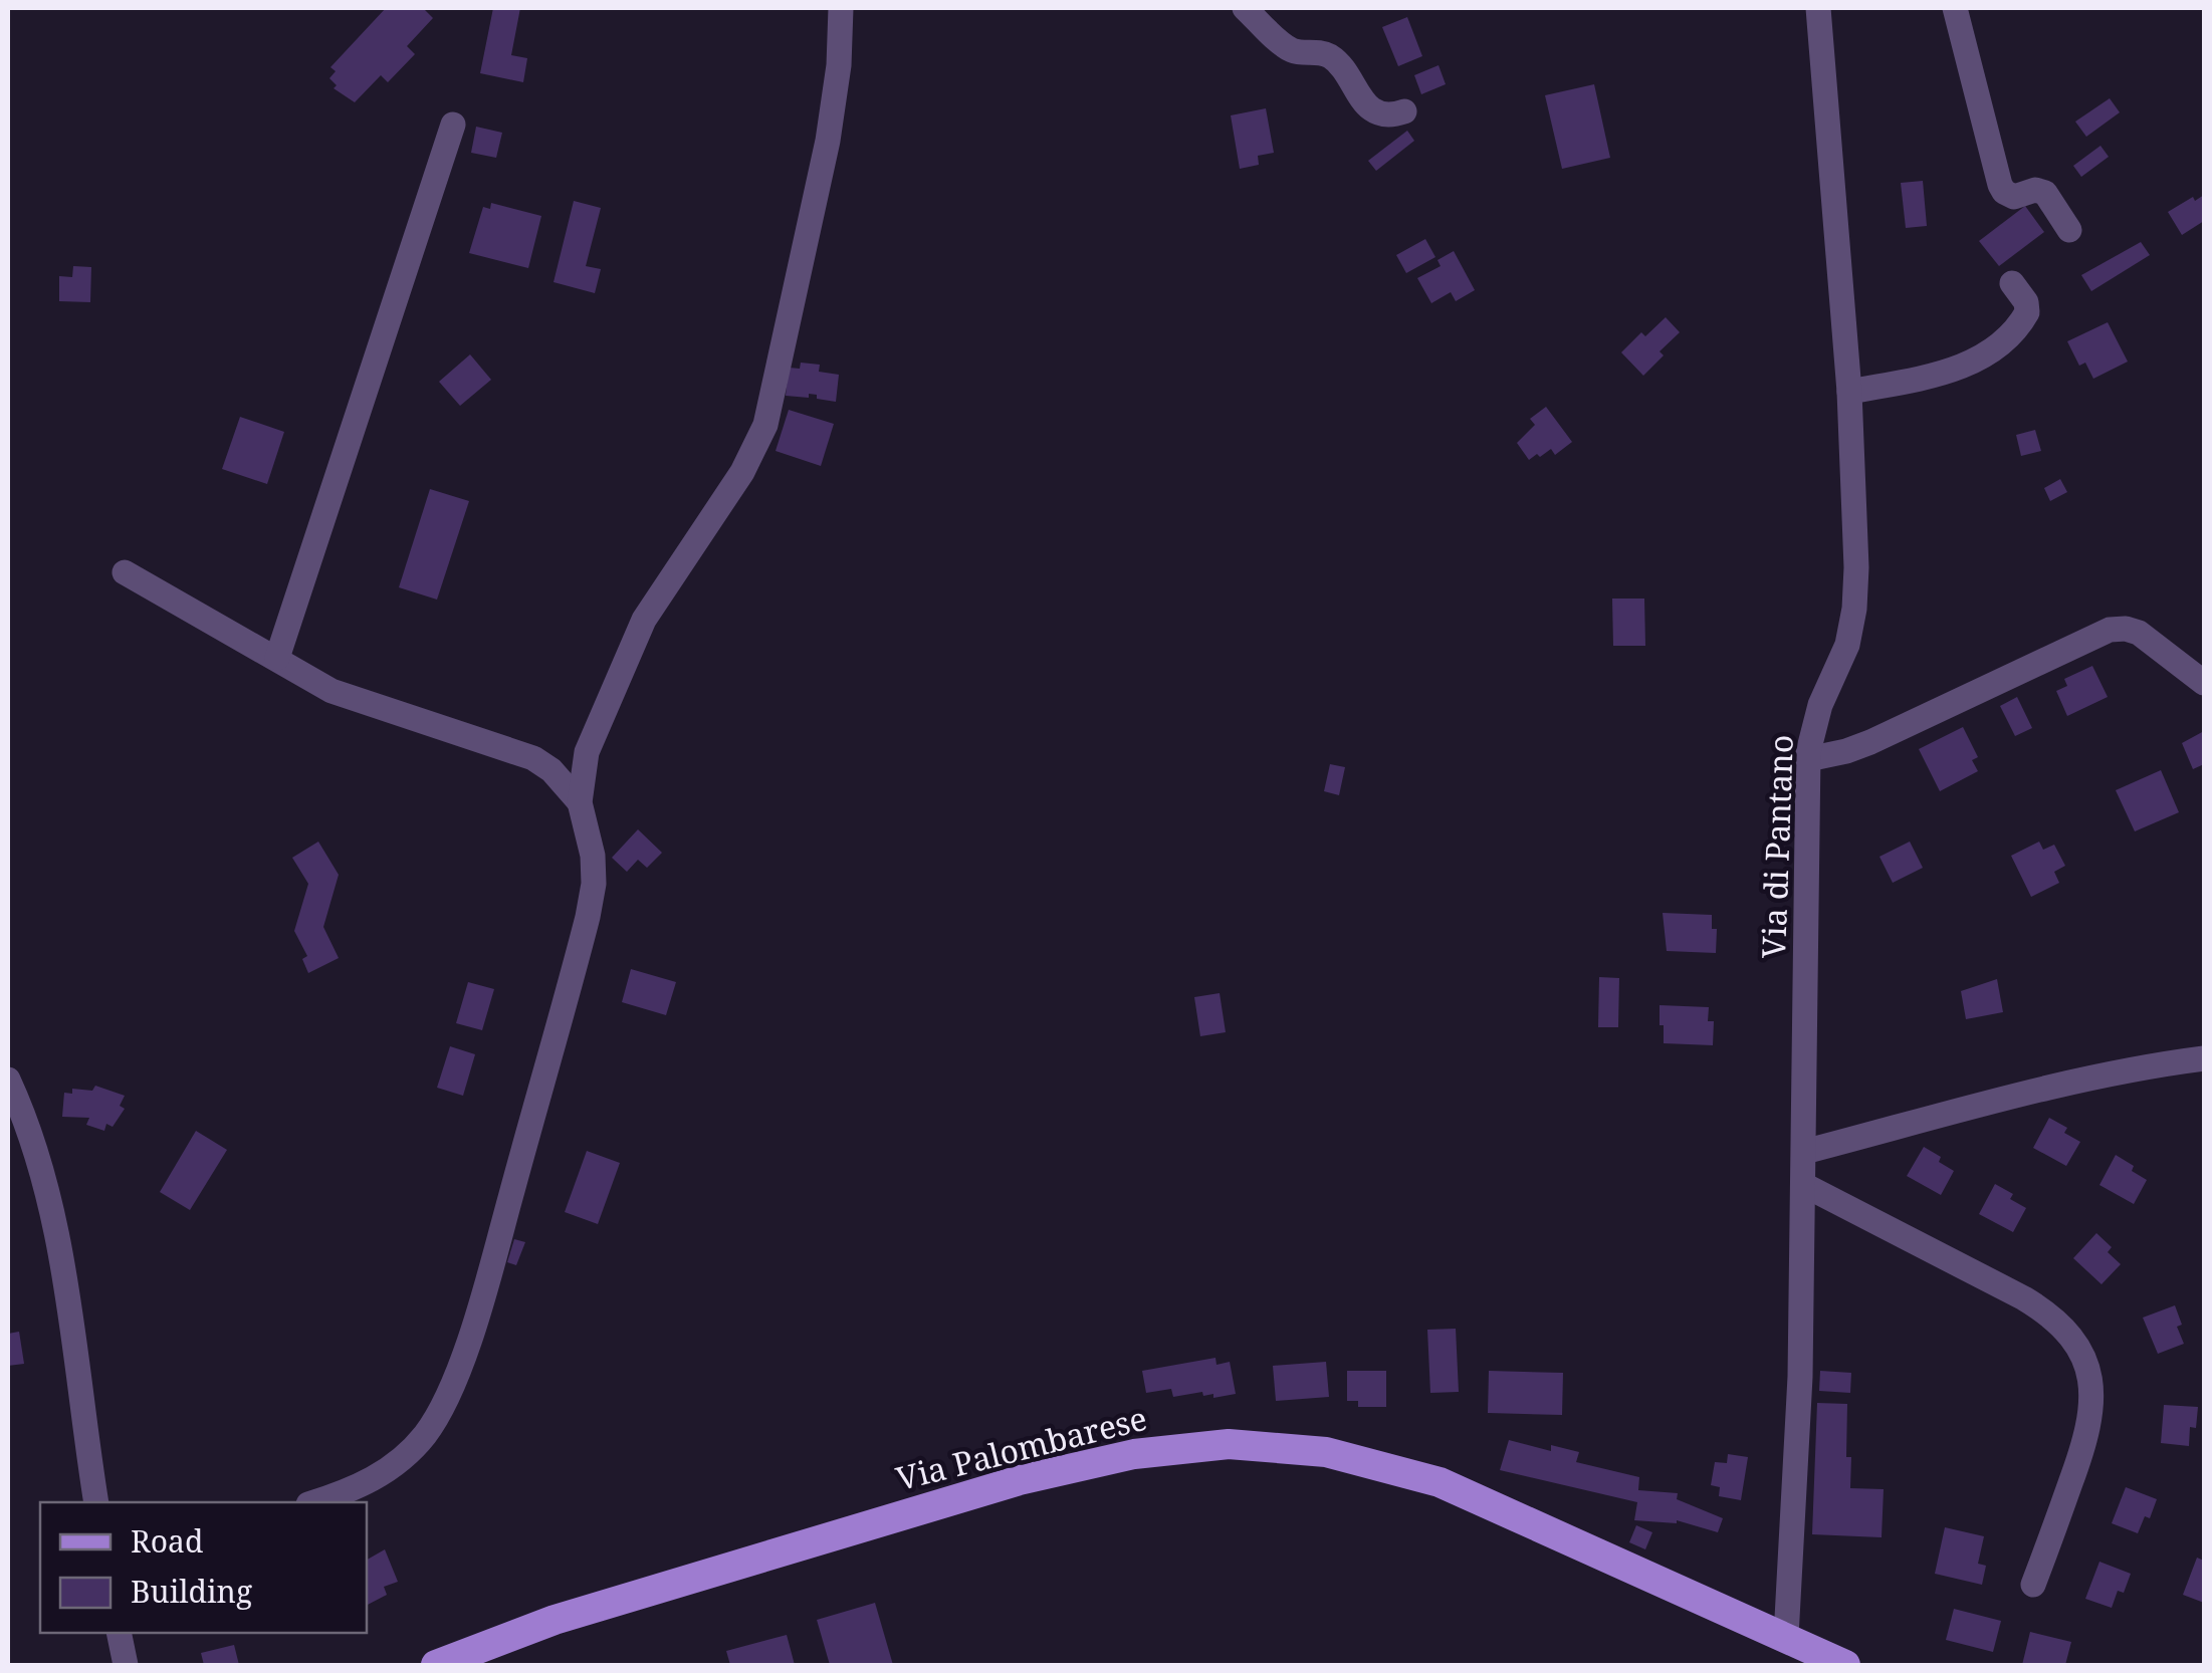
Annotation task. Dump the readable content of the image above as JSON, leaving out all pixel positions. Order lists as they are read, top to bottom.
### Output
{
  "streets": {
    "main road": ["Via Palombarese"],
    "street": ["Via di Pantano"]
  },
  "crossings": [
    ["Via di Pantano", "Via Palombarese"]
  ],
  "legend": ["Road", "Building"]
}
